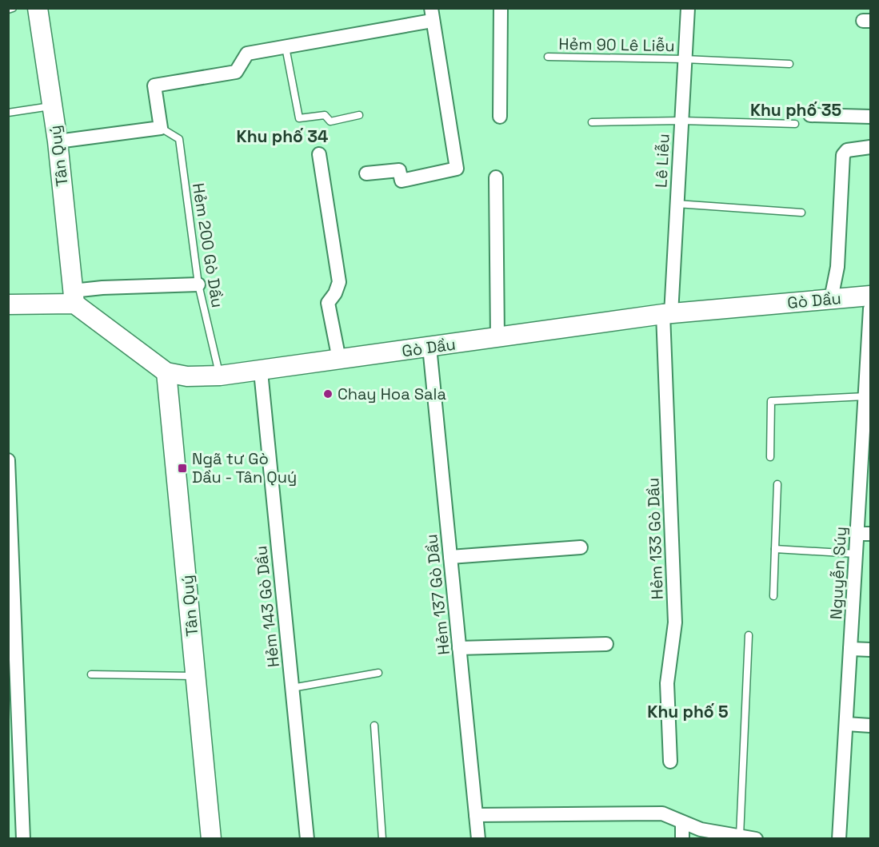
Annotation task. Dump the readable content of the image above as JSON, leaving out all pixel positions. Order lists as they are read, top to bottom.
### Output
{
  "streets": {
    "street": [
      "Tân Quý",
      "Lê Liễu",
      "Gò Dầu",
      "Hẻm 133 Gò Dầu",
      "Nguyễn Súy",
      "Hẻm 137 Gò Dầu",
      "Hẻm 143 Gò Dầu"
    ],
    "lane": ["Hẻm 90 Lê Liễu", "Hẻm 200 Gò Dầu"]
  },
  "crossings": [
    ["Hẻm 90 Lê Liễu", "Lê Liễu"],
    ["Tân Quý", "Gò Dầu"],
    ["Lê Liễu", "Gò Dầu"],
    ["Lê Liễu", "Hẻm 133 Gò Dầu"],
    ["Hẻm 200 Gò Dầu", "Gò Dầu"],
    ["Gò Dầu", "Hẻm 133 Gò Dầu"],
    ["Gò Dầu", "Hẻm 137 Gò Dầu"],
    ["Gò Dầu", "Hẻm 143 Gò Dầu"]
  ],
  "districts": ["Khu phố 35", "Khu phố 34", "Khu phố 5"],
  "places": {
    "other": ["Chay Hoa Sala"],
    "transit": ["Ngã tư Gò Dầu - Tân Quý"]
  }
}
